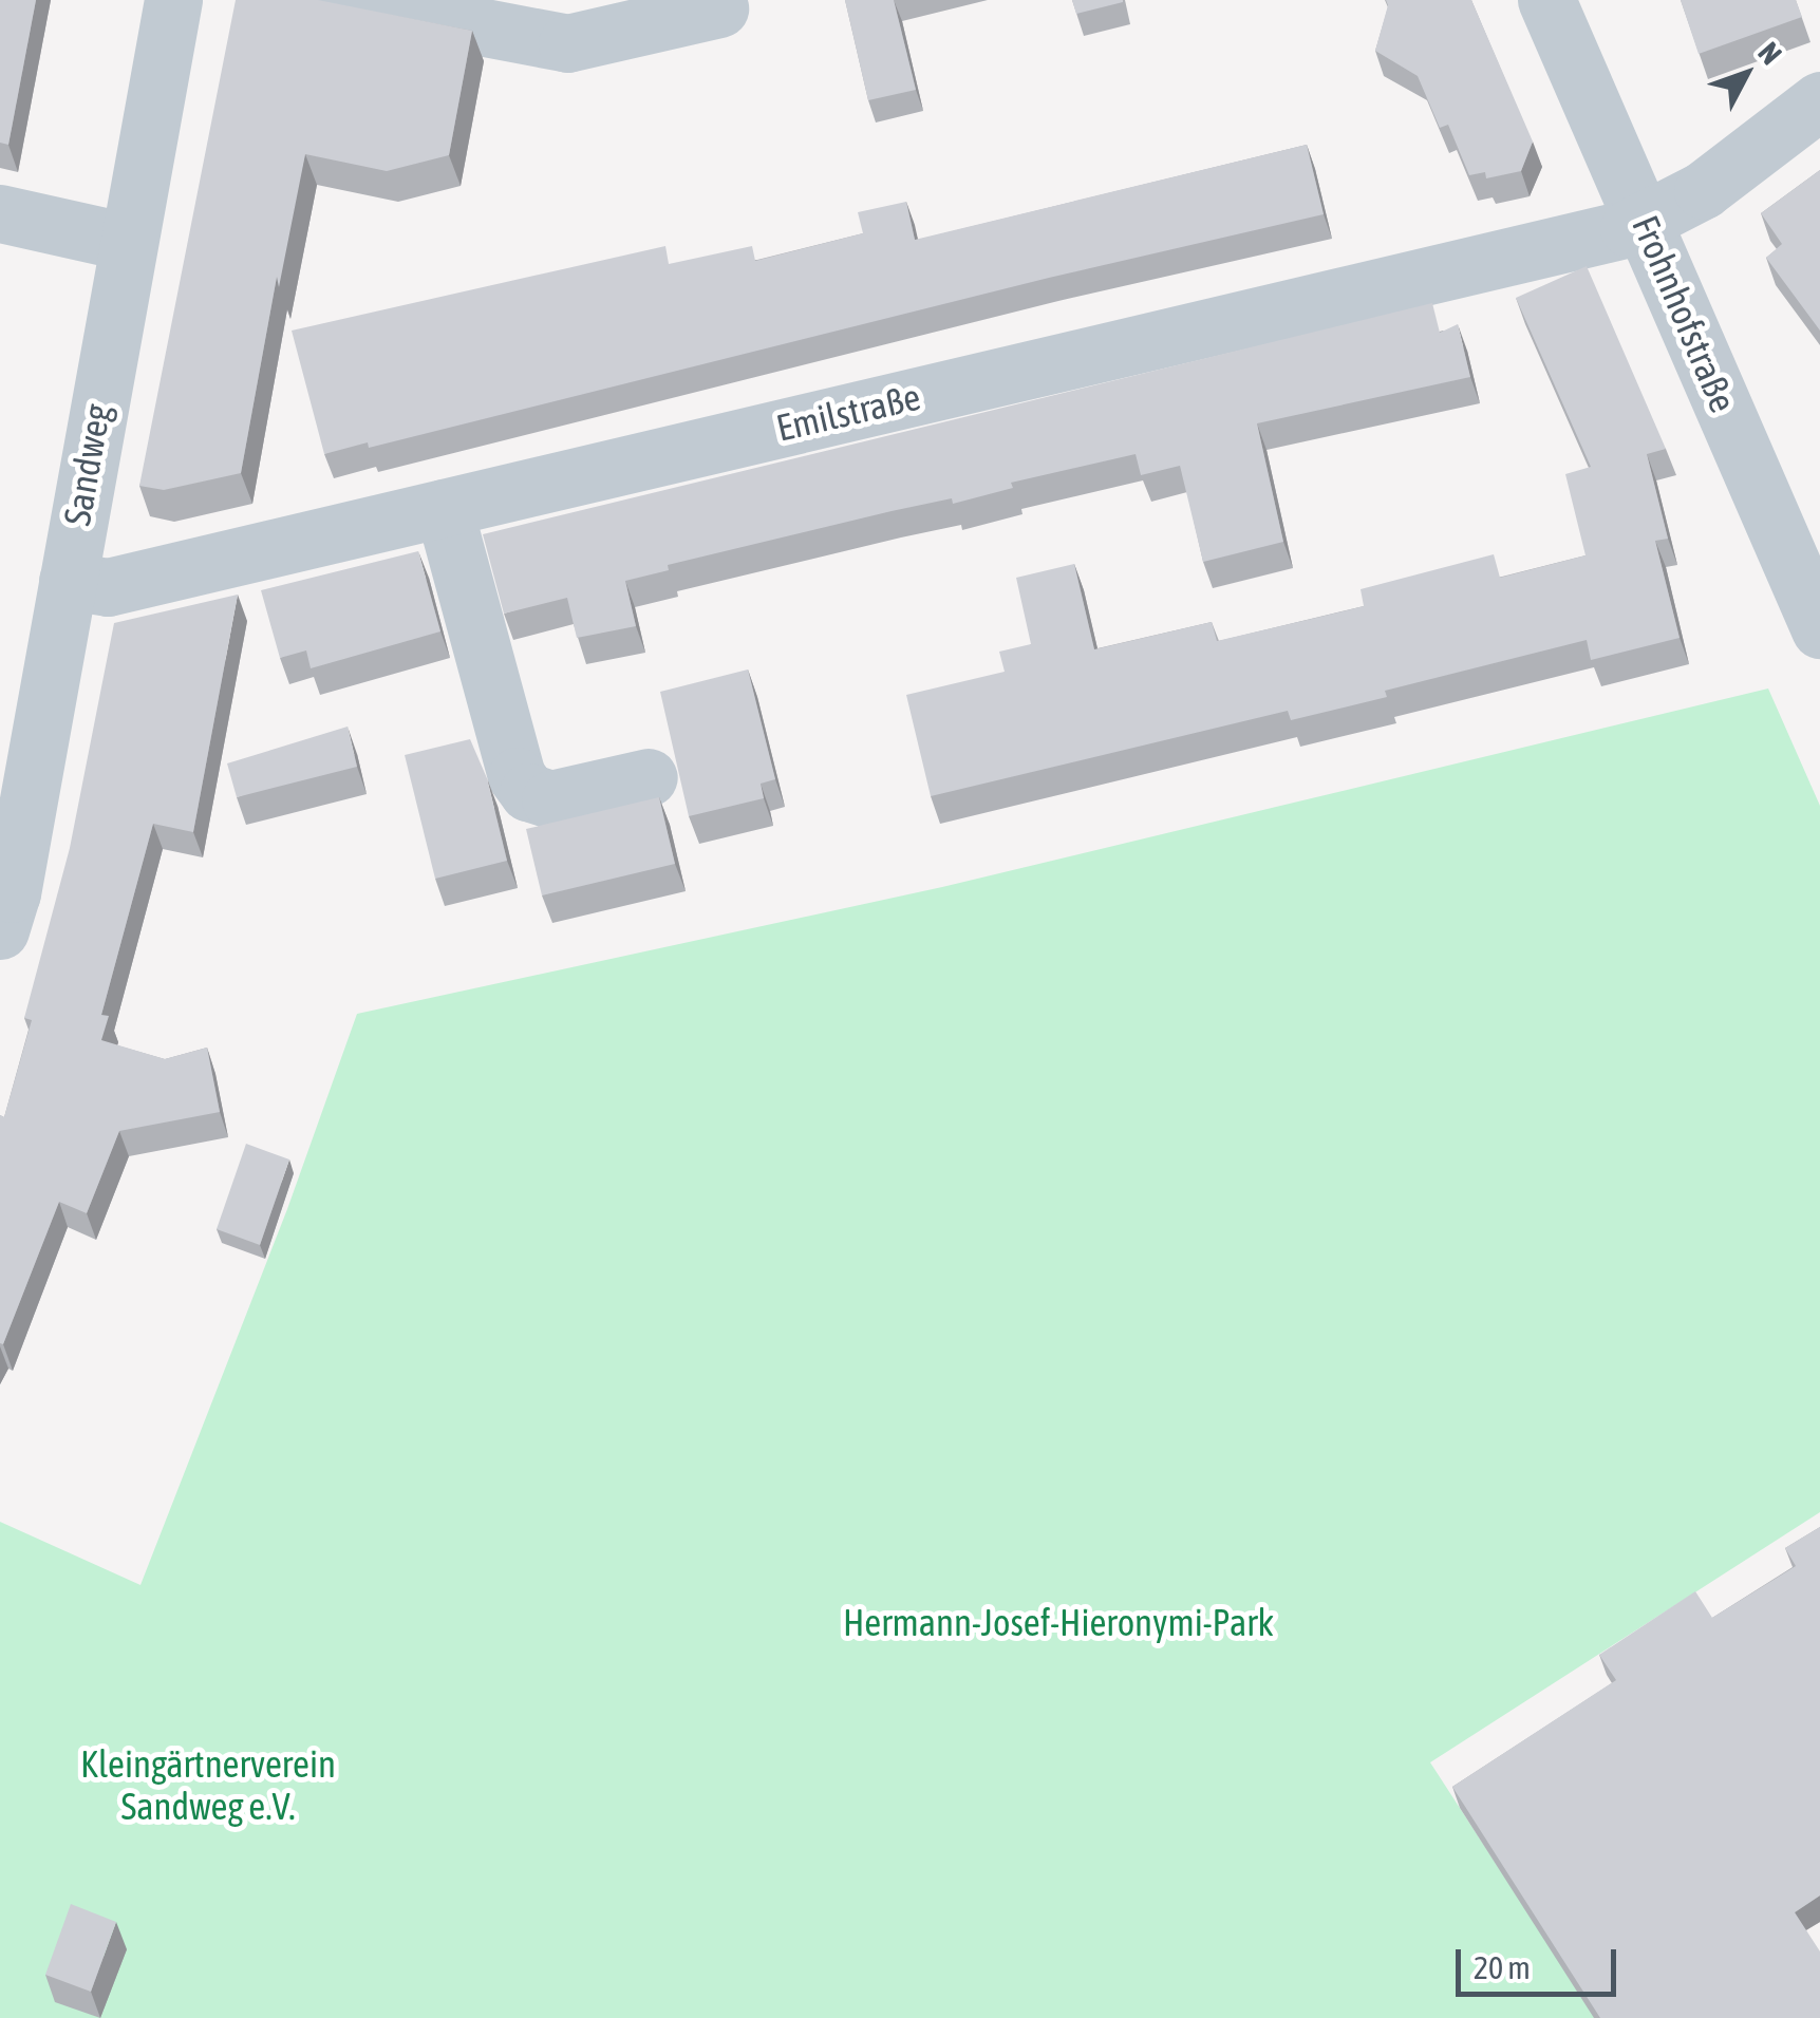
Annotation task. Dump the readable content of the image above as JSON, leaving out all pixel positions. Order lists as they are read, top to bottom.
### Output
{
  "streets": {
    "street": ["Frohnhofstraße", "Emilstraße", "Sandweg"]
  },
  "crossings": [
    ["Frohnhofstraße", "Emilstraße"],
    ["Emilstraße", "Sandweg"]
  ],
  "parks": ["Hermann-Josef-Hieronymi-Park", "Kleingärtnerverein Sandweg e.V."],
  "scale_bar": "20 m",
  "north": "top right"
}
